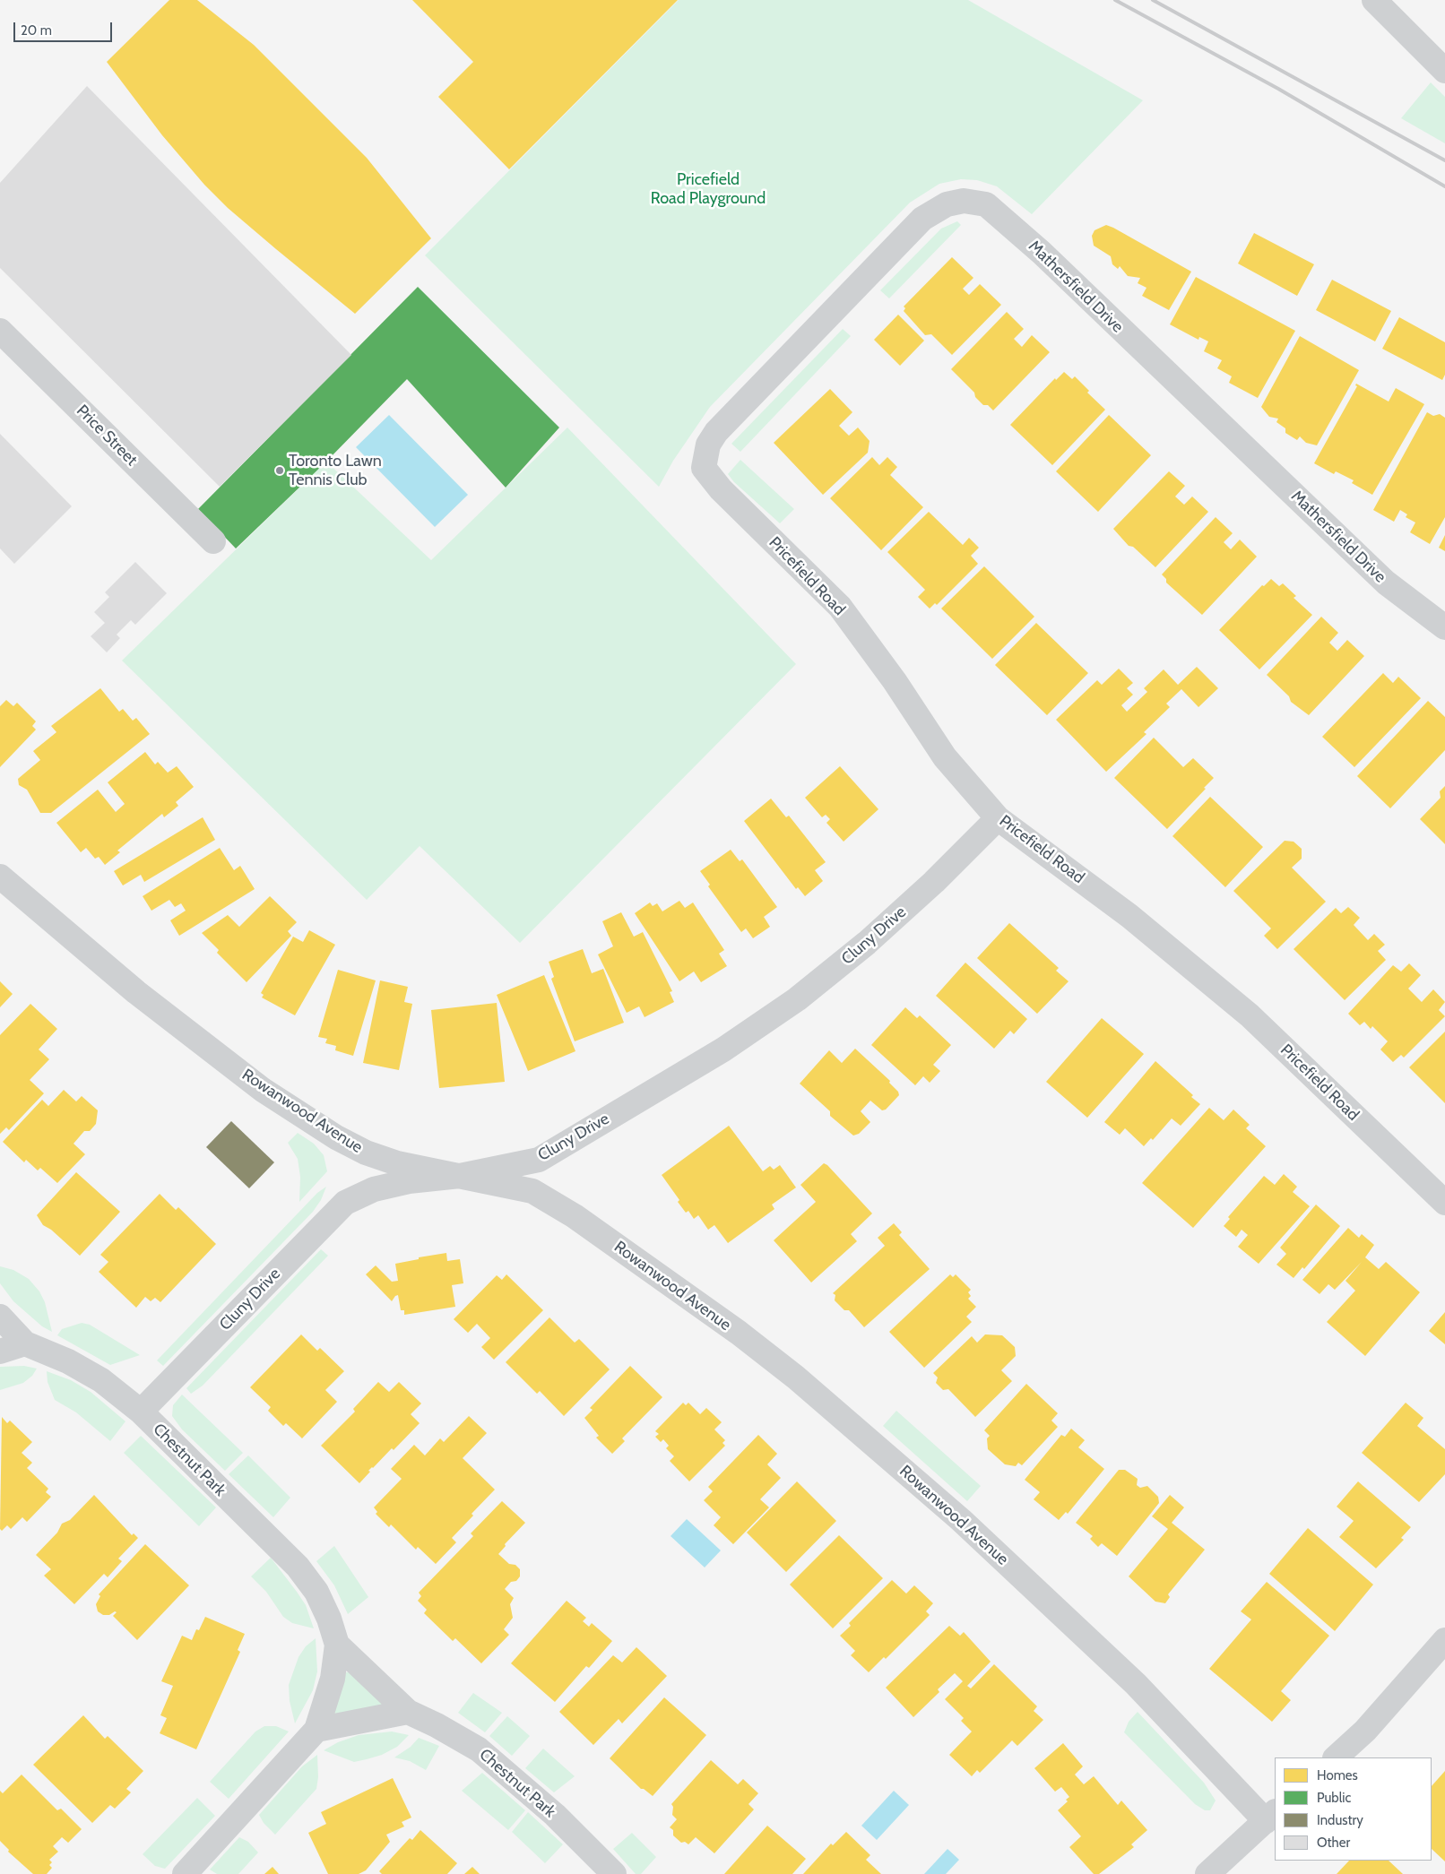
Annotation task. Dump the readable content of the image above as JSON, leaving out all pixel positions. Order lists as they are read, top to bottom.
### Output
{
  "streets": {
    "street": [
      "Mathersfield Drive",
      "Price Street",
      "Pricefield Road",
      "Cluny Drive",
      "Rowanwood Avenue",
      "Chestnut Park"
    ]
  },
  "crossings": [
    ["Mathersfield Drive", "Pricefield Road"],
    ["Pricefield Road", "Cluny Drive"],
    ["Cluny Drive", "Rowanwood Avenue"],
    ["Cluny Drive", "Chestnut Park"]
  ],
  "parks": ["Pricefield Road Playground"],
  "places": ["Toronto Lawn Tennis Club"],
  "legend": [
    "Homes",
    "Public",
    "Industry",
    "Other"
  ],
  "scale_bar": "20 m"
}
